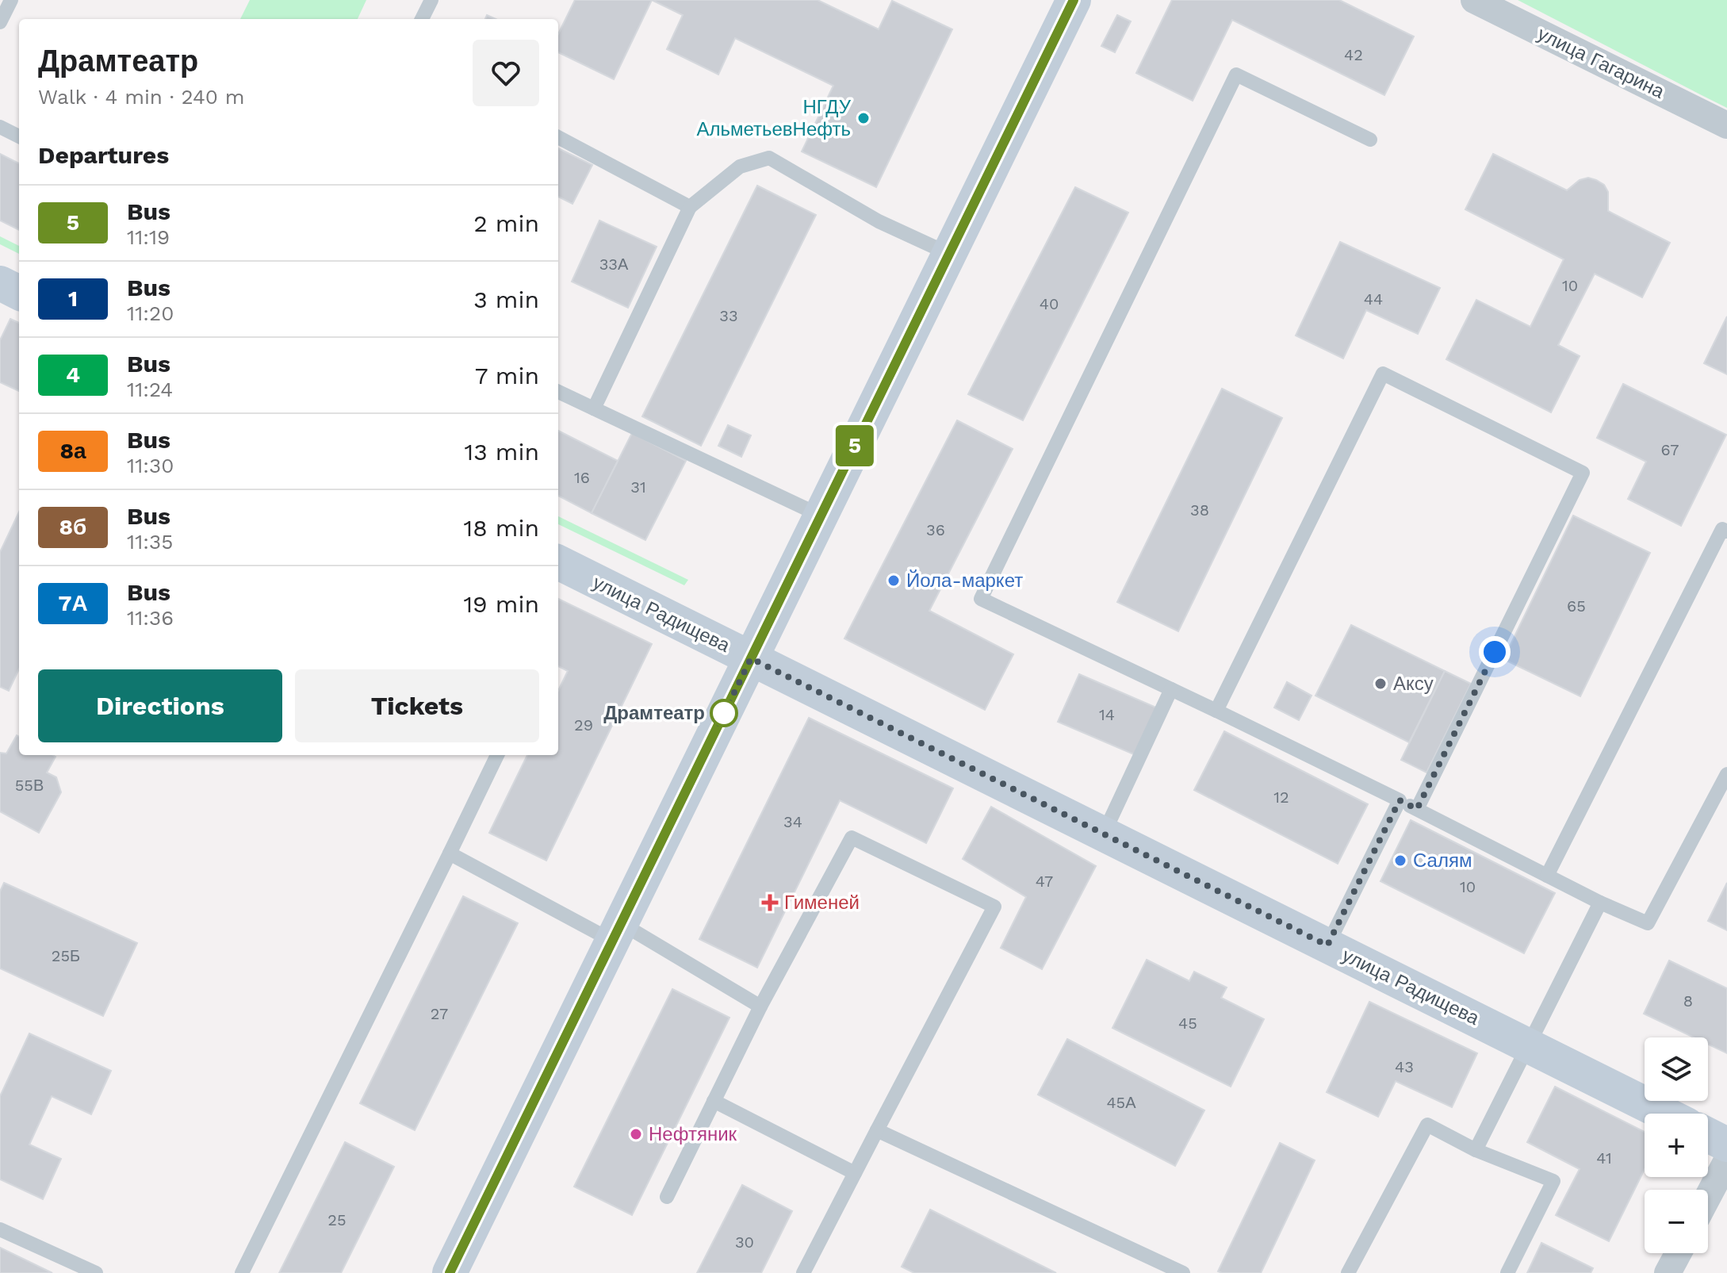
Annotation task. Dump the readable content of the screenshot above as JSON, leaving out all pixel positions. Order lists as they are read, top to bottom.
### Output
{
  "streets": {
    "main road": ["улица Радищева"],
    "street": ["улица Гагарина"]
  },
  "places": {
    "other": [
      "НГДУ АльметьевНефть",
      "Йола-маркет",
      "Аксу",
      "Драмтеатр",
      "Салям",
      "Нефтяник"
    ],
    "health": ["Гименей"]
  },
  "lines": ["bus line 5"],
  "house_numbers": [
    "42",
    "33А",
    "10",
    "44",
    "40",
    "33",
    "67",
    "16",
    "31",
    "38",
    "36",
    "65",
    "14",
    "29",
    "55В",
    "12",
    "34",
    "47",
    "10",
    "25Б",
    "8",
    "27",
    "45",
    "43",
    "45А",
    "41",
    "25",
    "30"
  ],
  "page": {
    "on_map": "5",
    "heading": [
      ["Драмтеатр", "Walk · 4 min · 240 m"],
      "Departures"
    ],
    "list": [
      {
        "mark": "5",
        "name": "Bus",
        "note": "11:19",
        "value": "2 min"
      },
      {
        "mark": "1",
        "name": "Bus",
        "note": "11:20",
        "value": "3 min"
      },
      {
        "mark": "4",
        "name": "Bus",
        "note": "11:24",
        "value": "7 min"
      },
      {
        "mark": "8а",
        "name": "Bus",
        "note": "11:30",
        "value": "13 min"
      },
      {
        "mark": "8б",
        "name": "Bus",
        "note": "11:35",
        "value": "18 min"
      },
      {
        "mark": "7А",
        "name": "Bus",
        "note": "11:36",
        "value": "19 min"
      }
    ],
    "buttons": ["Directions", "Tickets"],
    "map_buttons": ["+", "−"]
  }
}
